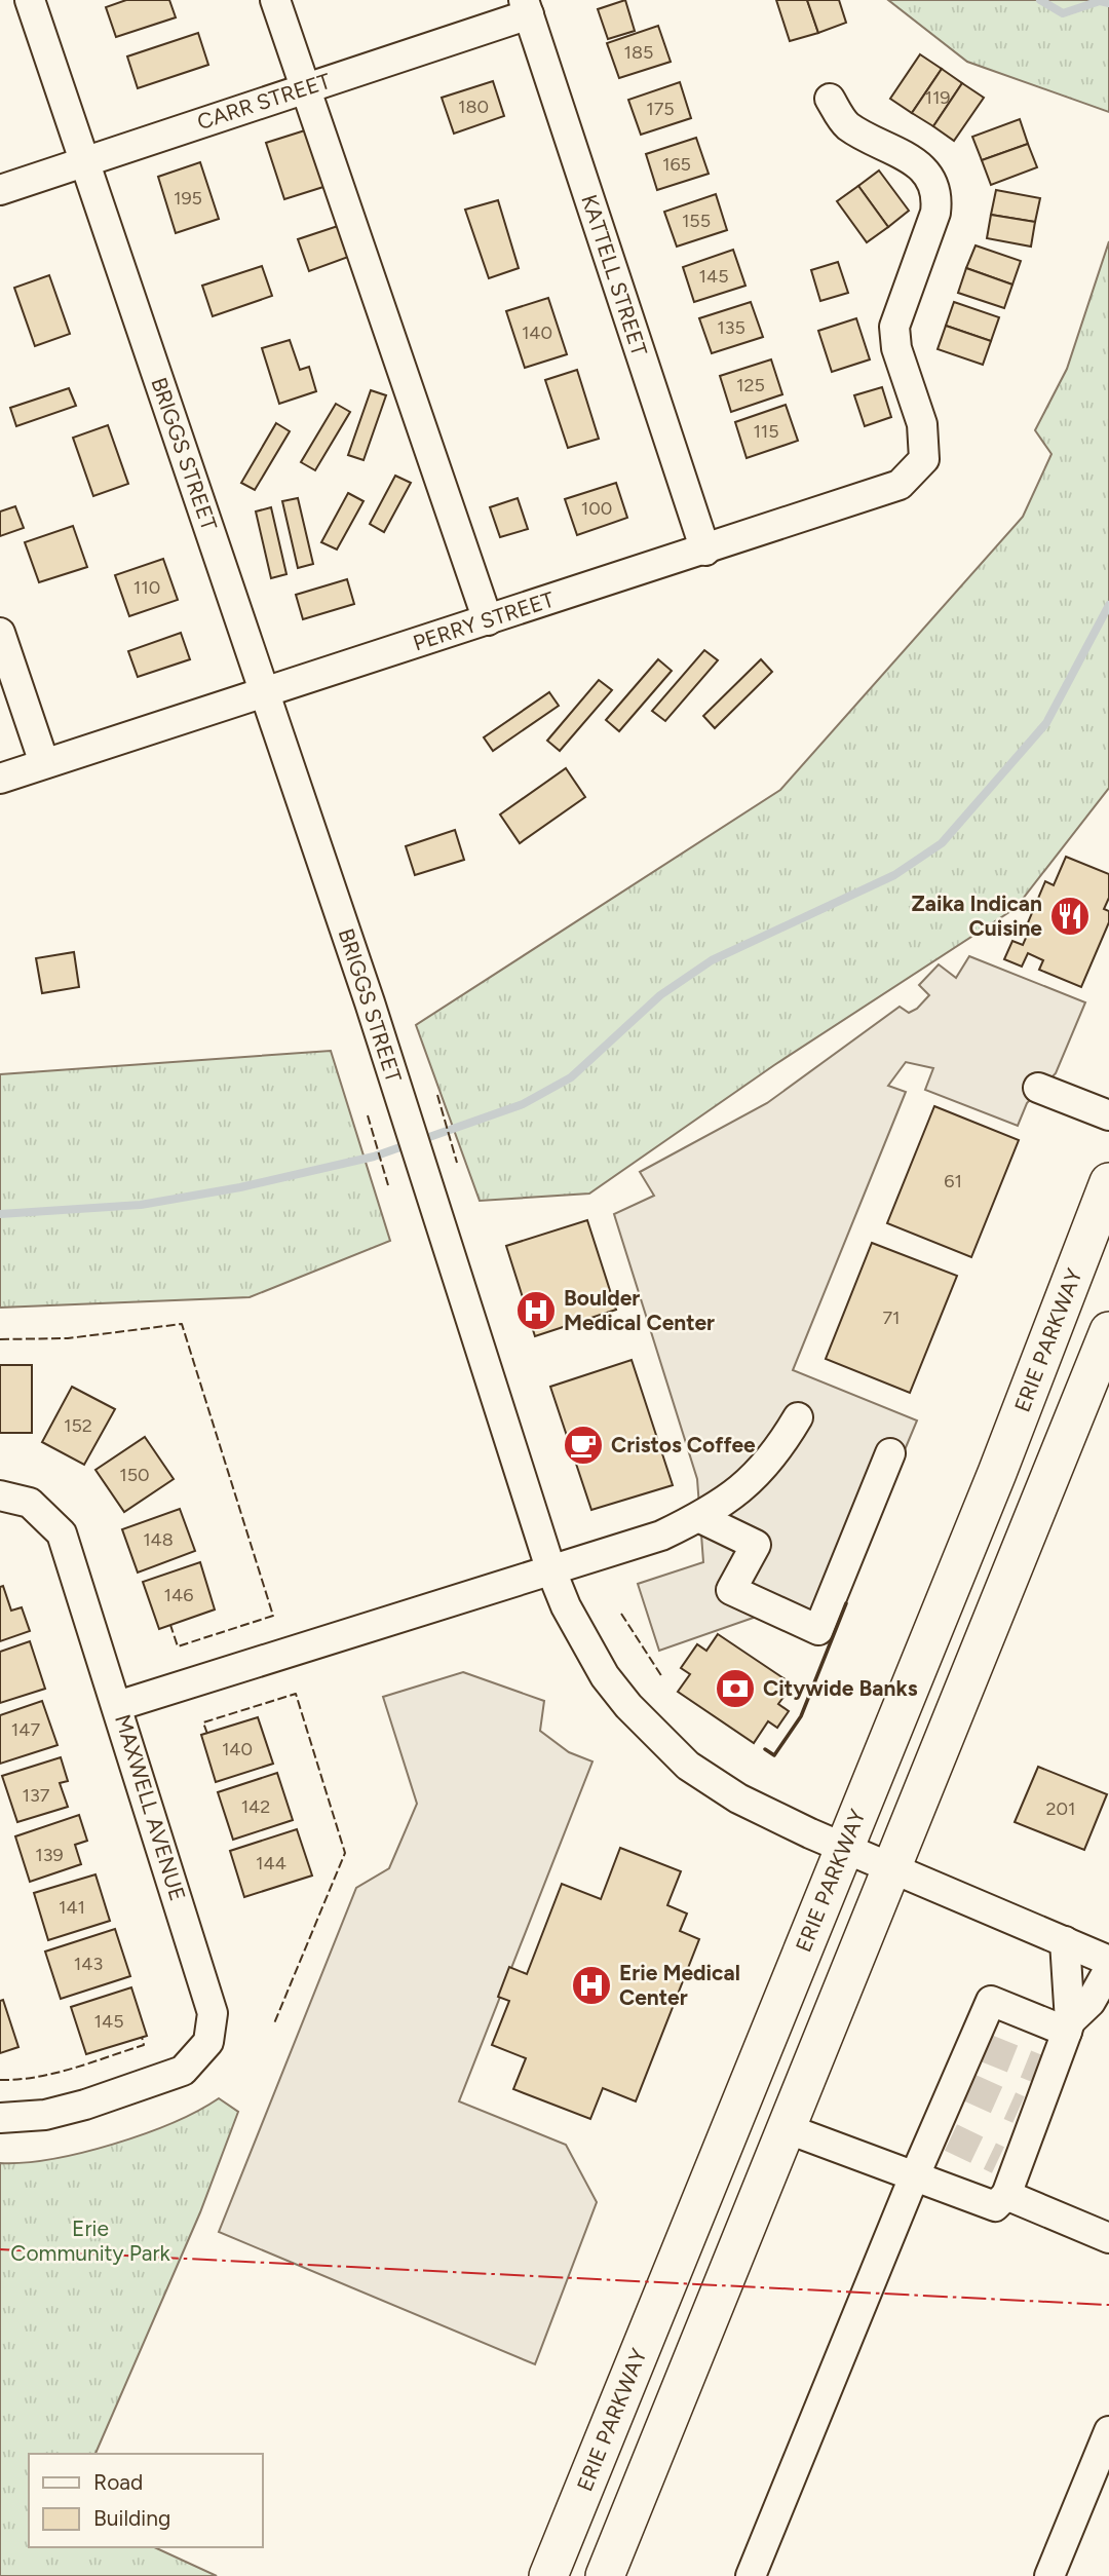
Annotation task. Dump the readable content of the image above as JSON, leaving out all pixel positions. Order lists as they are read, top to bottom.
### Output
{
  "streets": {
    "main road": ["ERIE PARKWAY"],
    "street": [
      "CARR STREET",
      "KATTELL STREET",
      "BRIGGS STREET",
      "PERRY STREET",
      "MAXWELL AVENUE"
    ]
  },
  "crossings": [
    ["CARR STREET", "KATTELL STREET"],
    ["CARR STREET", "BRIGGS STREET"],
    ["KATTELL STREET", "PERRY STREET"],
    ["BRIGGS STREET", "PERRY STREET"],
    ["BRIGGS STREET", "ERIE PARKWAY"],
    ["BRIGGS STREET", "MAXWELL AVENUE"]
  ],
  "parks": ["Erie Community Park"],
  "places": {
    "restaurant": ["Zaika Indican Cuisine"],
    "hospital": ["Boulder Medical Center", "Erie Medical Center"],
    "cafe": ["Cristos Coffee"],
    "bank": ["Citywide Banks"]
  },
  "house_numbers": [
    "185",
    "119",
    "180",
    "175",
    "165",
    "195",
    "155",
    "145",
    "135",
    "140",
    "125",
    "115",
    "100",
    "110",
    "61",
    "71",
    "152",
    "150",
    "148",
    "146",
    "147",
    "140",
    "137",
    "142",
    "201",
    "139",
    "144",
    "141",
    "143",
    "145"
  ],
  "legend": ["Road", "Building"]
}
